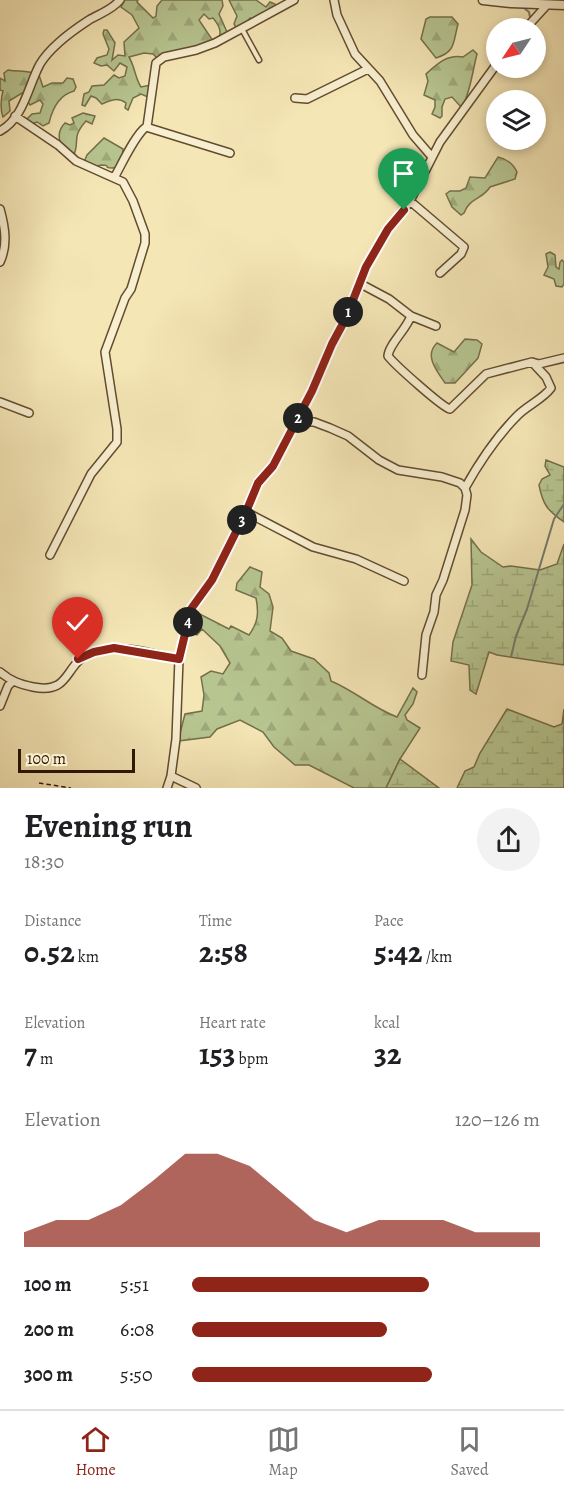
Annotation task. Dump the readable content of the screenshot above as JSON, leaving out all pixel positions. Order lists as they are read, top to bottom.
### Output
{
  "scale_bar": "100 m",
  "north": "bottom left",
  "page": {
    "pins": [
      "1",
      "2",
      "3",
      "4"
    ],
    "scale": "100 m",
    "heading": ["Evening run", "18:30"],
    "stats": [
      ["Distance", "0.52 km"],
      ["Time", "2:58"],
      ["Pace", "5:42 /km"],
      ["Elevation", "7 m"],
      ["Heart rate", "153 bpm"],
      ["kcal", "32"]
    ],
    "chart": ["Elevation", "120–126 m"],
    "list": [
      {
        "name": "100 m",
        "note": "5:51"
      },
      {
        "name": "200 m",
        "note": "6:08"
      },
      {
        "name": "300 m",
        "note": "5:50"
      }
    ],
    "tabs": ["Home", "Map", "Saved"]
  }
}
